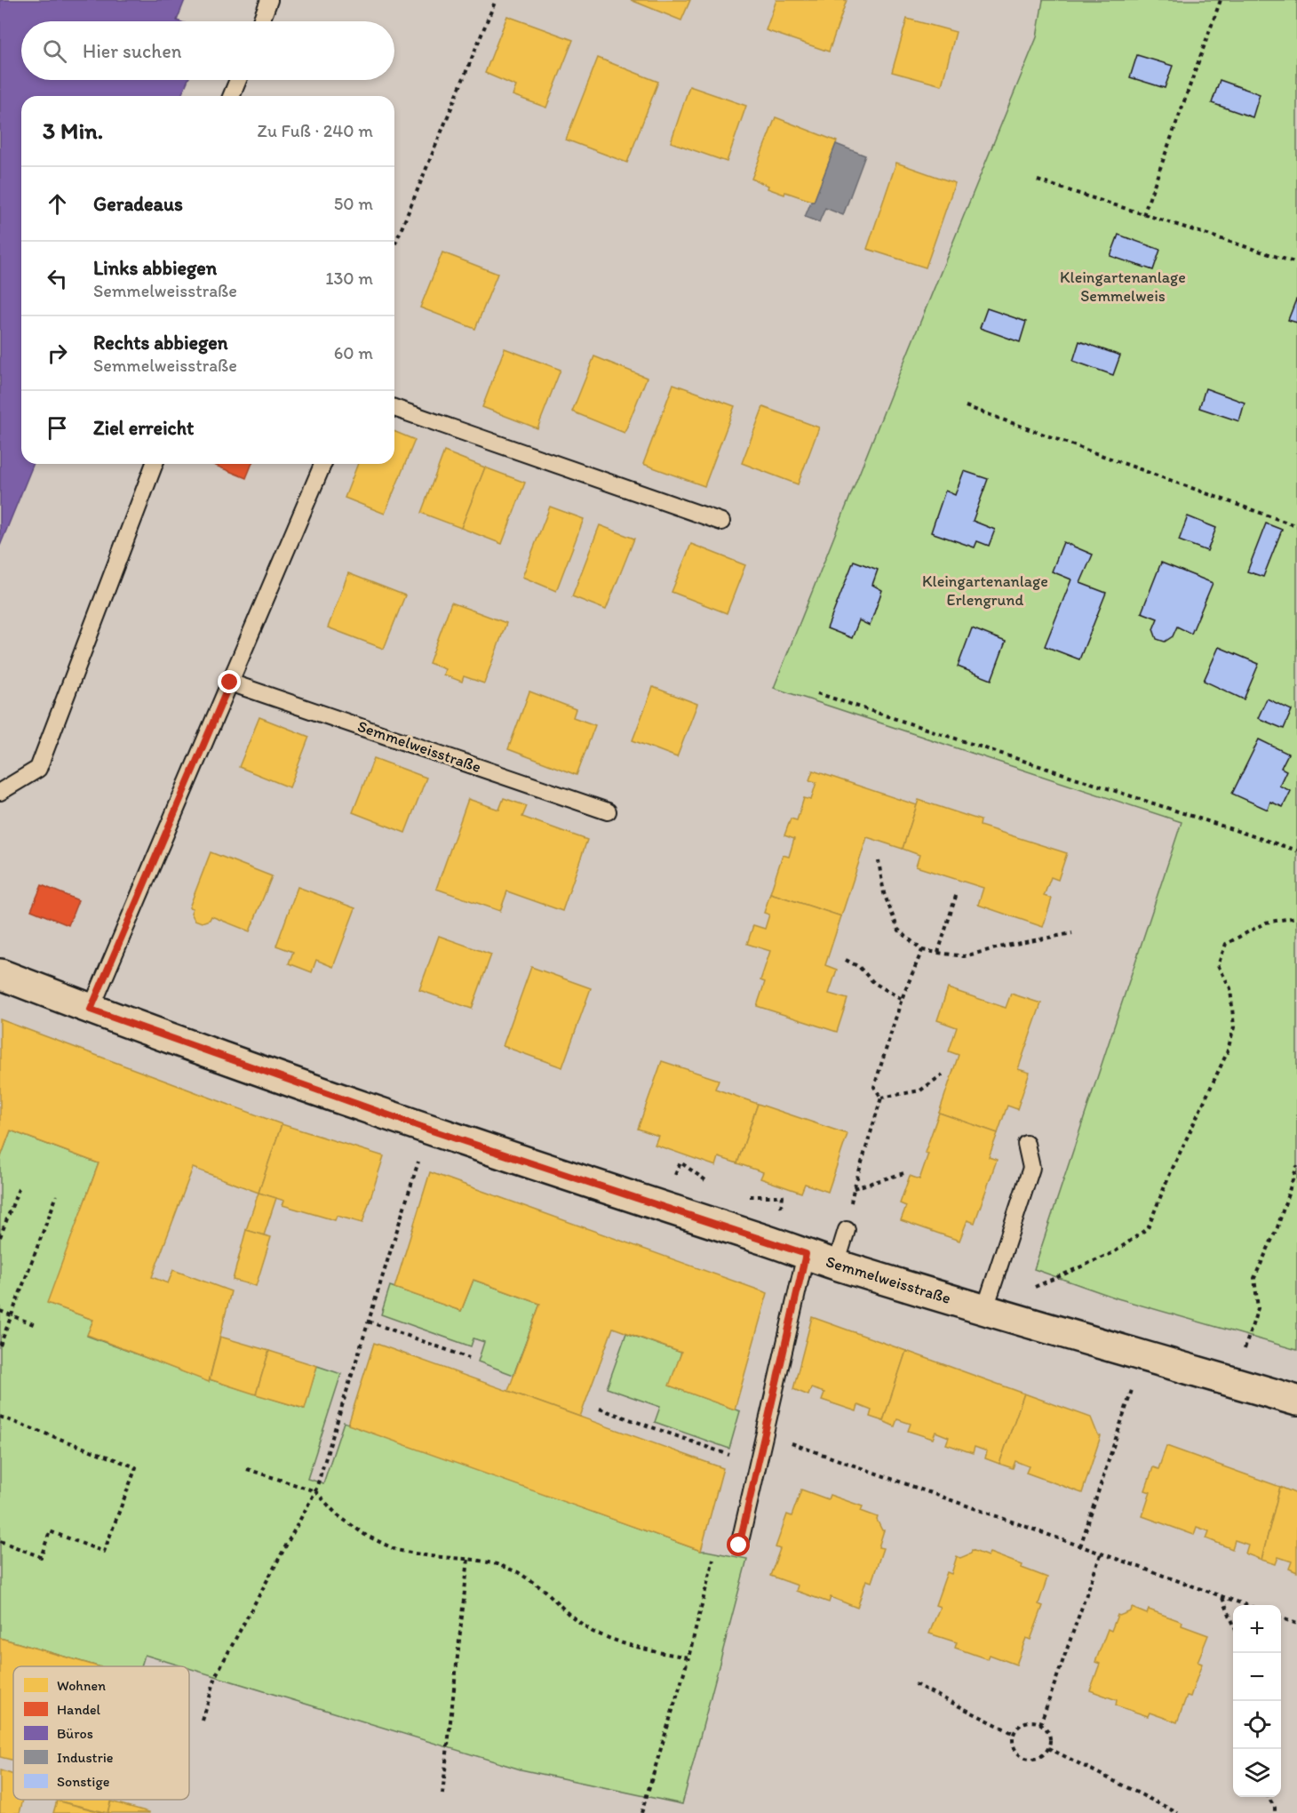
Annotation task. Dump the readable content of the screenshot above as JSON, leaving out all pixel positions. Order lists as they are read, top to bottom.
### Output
{
  "streets": {
    "street": ["Semmelweisstraße"]
  },
  "parks": ["Kleingartenanlage Semmelweis", "Kleingartenanlage Erlengrund"],
  "legend": [
    "Wohnen",
    "Handel",
    "Büros",
    "Industrie",
    "Sonstige"
  ],
  "page": {
    "search": "Hier suchen",
    "heading": ["3 Min.", "Zu Fuß · 240 m"],
    "list": [
      ["Geradeaus", "50 m"],
      ["Links abbiegen", "Semmelweisstraße", "130 m"],
      ["Rechts abbiegen", "Semmelweisstraße", "60 m"],
      "Ziel erreicht"
    ],
    "map_buttons": ["+", "−"]
  }
}
